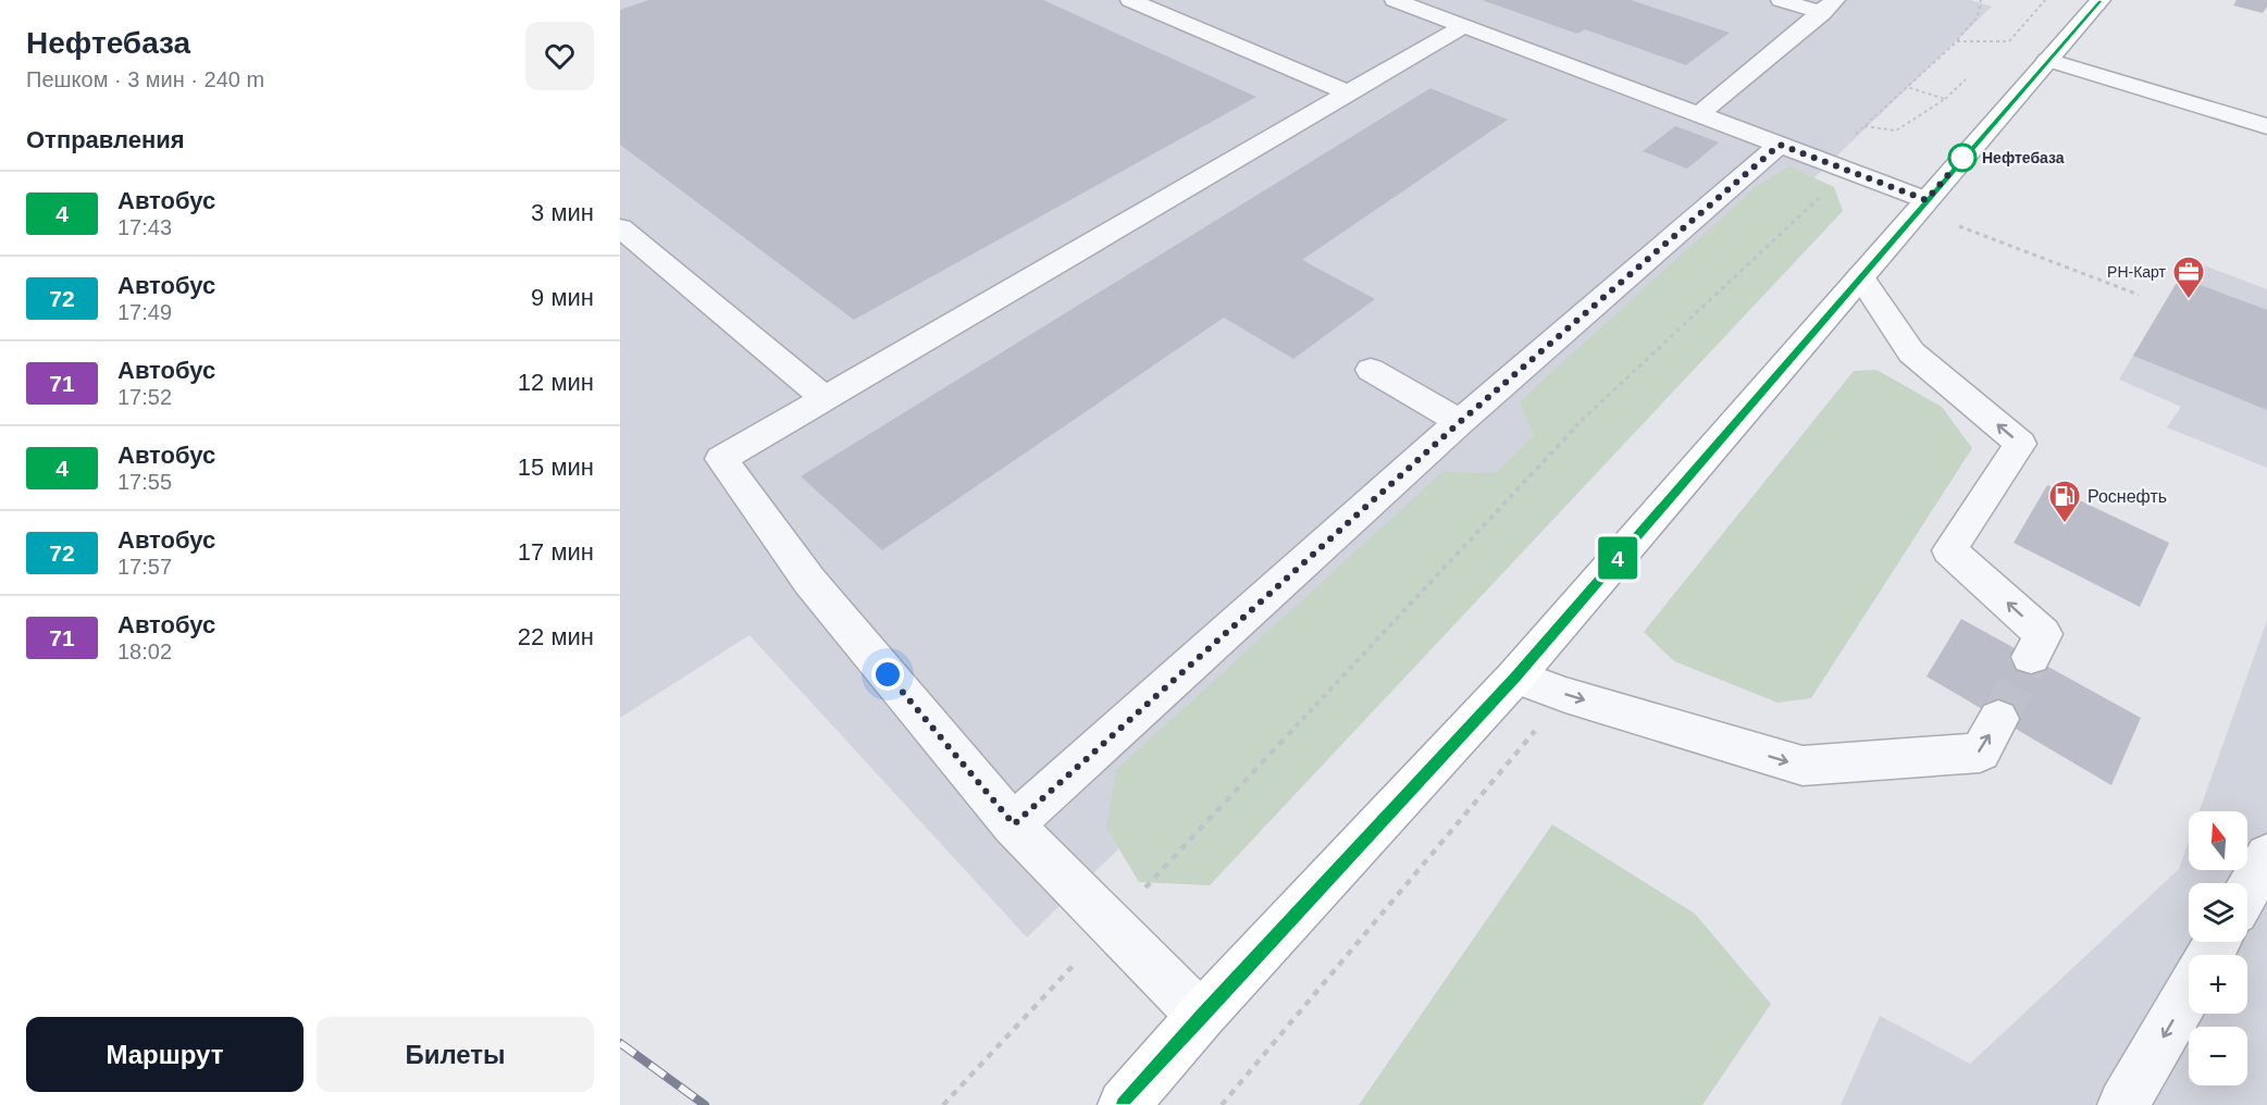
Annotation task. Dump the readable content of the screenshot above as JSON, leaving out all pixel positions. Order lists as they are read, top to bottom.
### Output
{
  "places": {
    "other": ["Нефтебаза"],
    "office": ["РН-Карт"],
    "fuel station": ["Роснефть"]
  },
  "lines": ["bus line 4"],
  "north": "top",
  "page": {
    "heading": [
      ["Нефтебаза", "Пешком · 3 мин · 240 m"],
      "Отправления"
    ],
    "on_map": "4",
    "list": [
      {
        "mark": "4",
        "name": "Автобус",
        "note": "17:43",
        "value": "3 мин"
      },
      {
        "mark": "72",
        "name": "Автобус",
        "note": "17:49",
        "value": "9 мин"
      },
      {
        "mark": "71",
        "name": "Автобус",
        "note": "17:52",
        "value": "12 мин"
      },
      {
        "mark": "4",
        "name": "Автобус",
        "note": "17:55",
        "value": "15 мин"
      },
      {
        "mark": "72",
        "name": "Автобус",
        "note": "17:57",
        "value": "17 мин"
      },
      {
        "mark": "71",
        "name": "Автобус",
        "note": "18:02",
        "value": "22 мин"
      }
    ],
    "map_buttons": ["+", "−"],
    "buttons": ["Маршрут", "Билеты"]
  }
}
